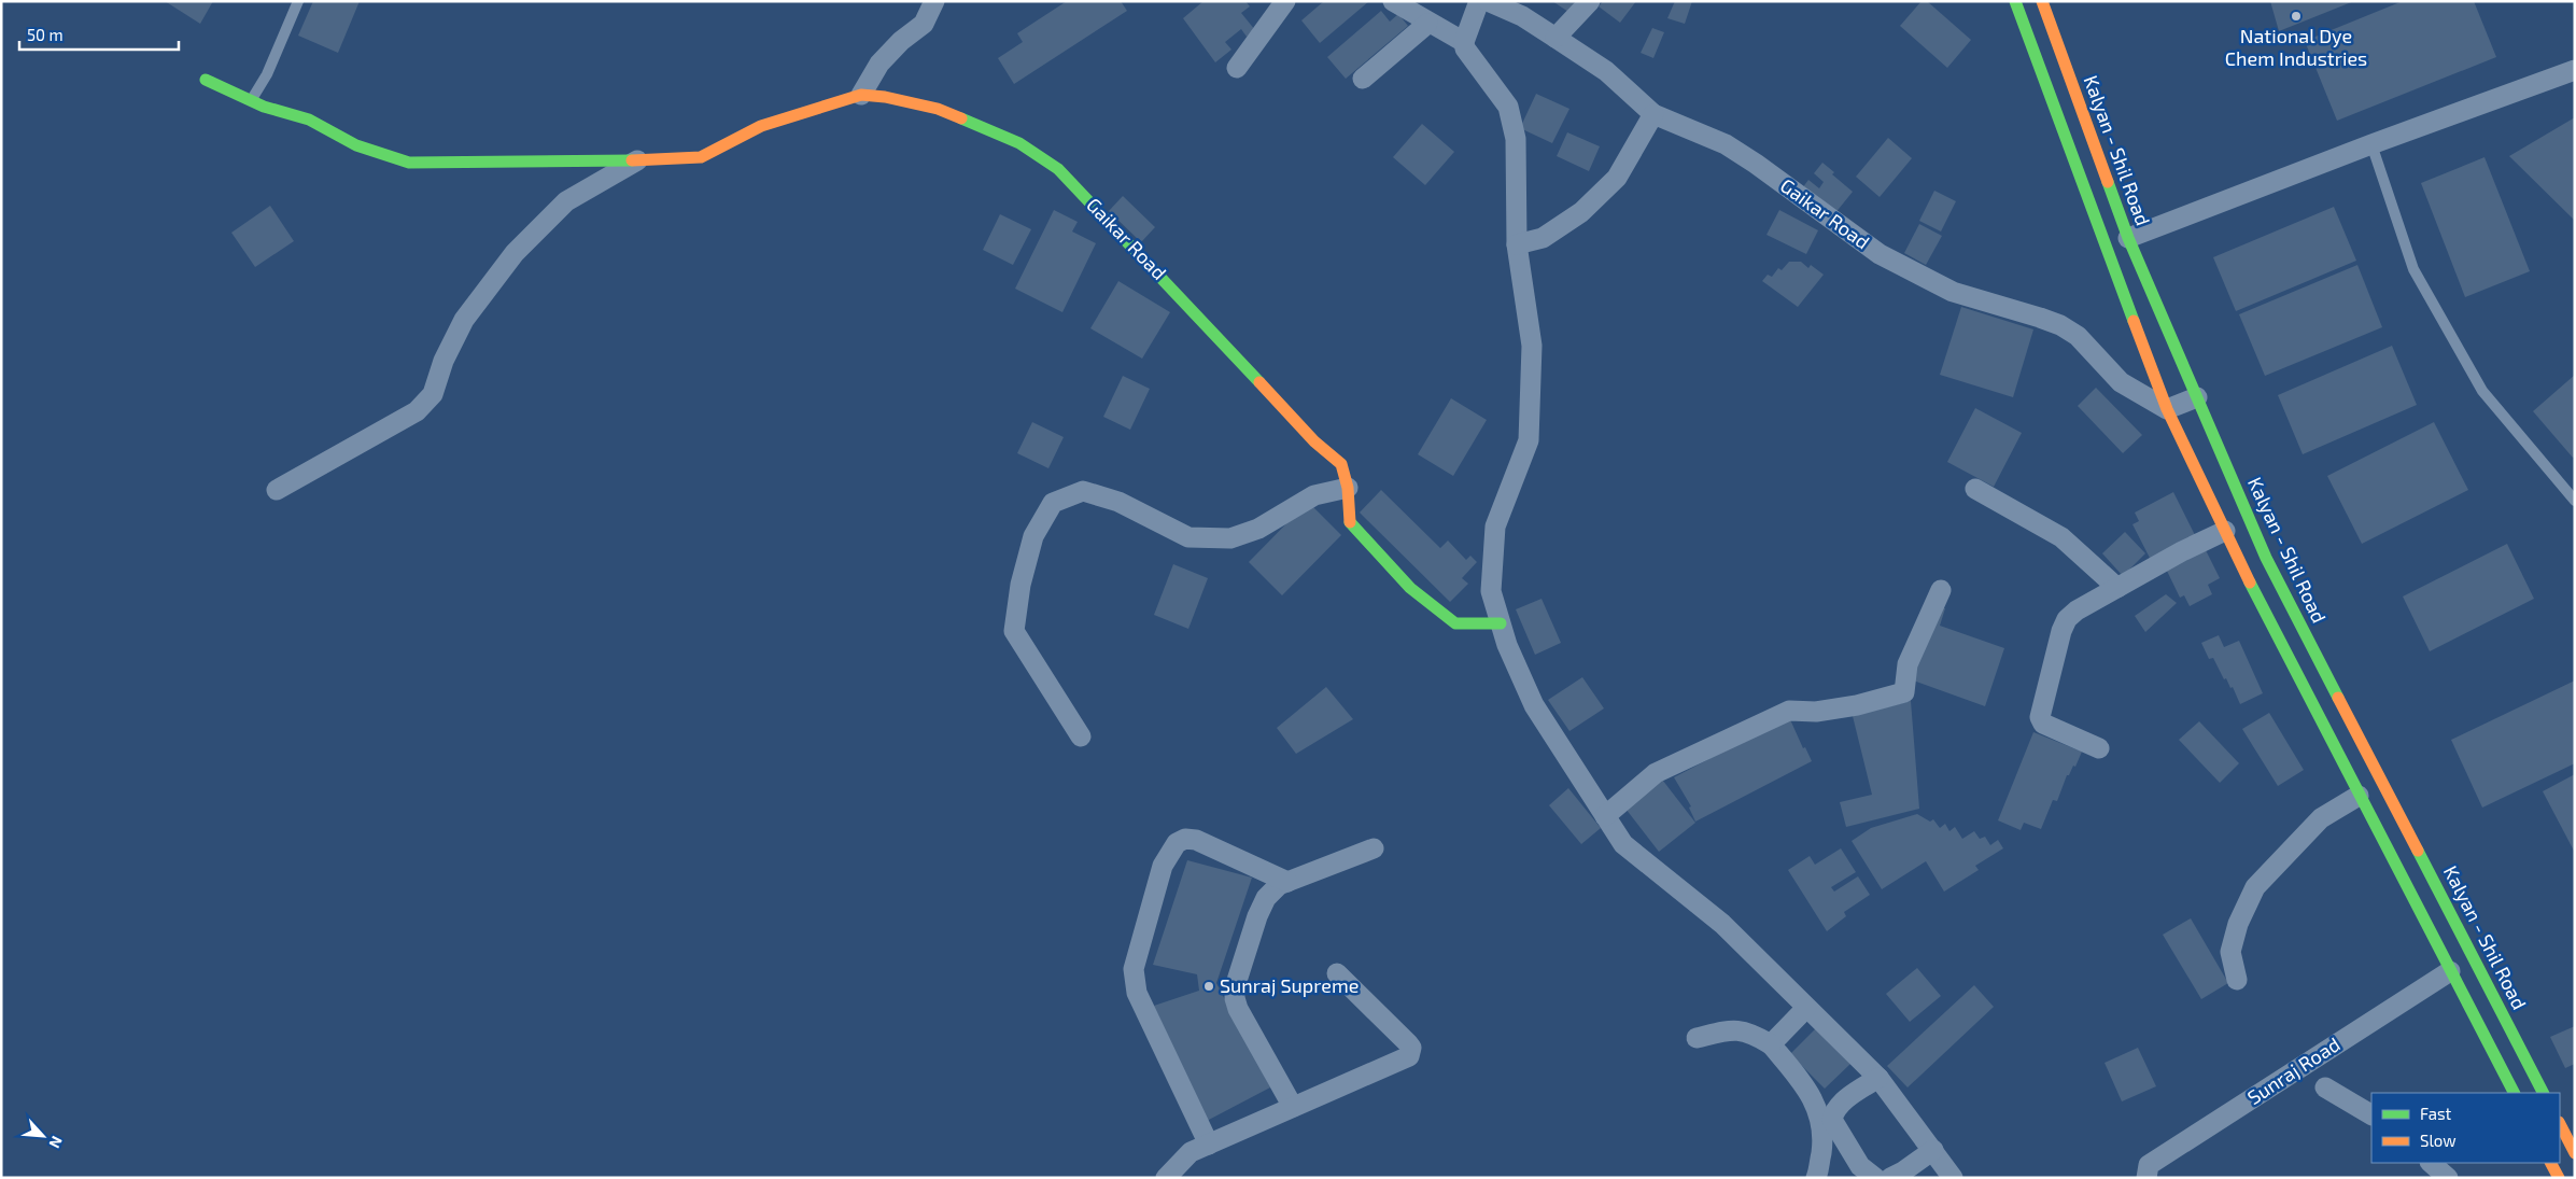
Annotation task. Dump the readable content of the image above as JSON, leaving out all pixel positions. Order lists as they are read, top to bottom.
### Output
{
  "streets": {
    "main road": ["Kalyan - Shil Road", "Gaikar Road"],
    "street": ["Sunraj Road"]
  },
  "places": ["National Dye Chem Industries", "Sunraj Supreme"],
  "legend": ["Fast", "Slow"],
  "scale_bar": "50 m",
  "north": "bottom right"
}
